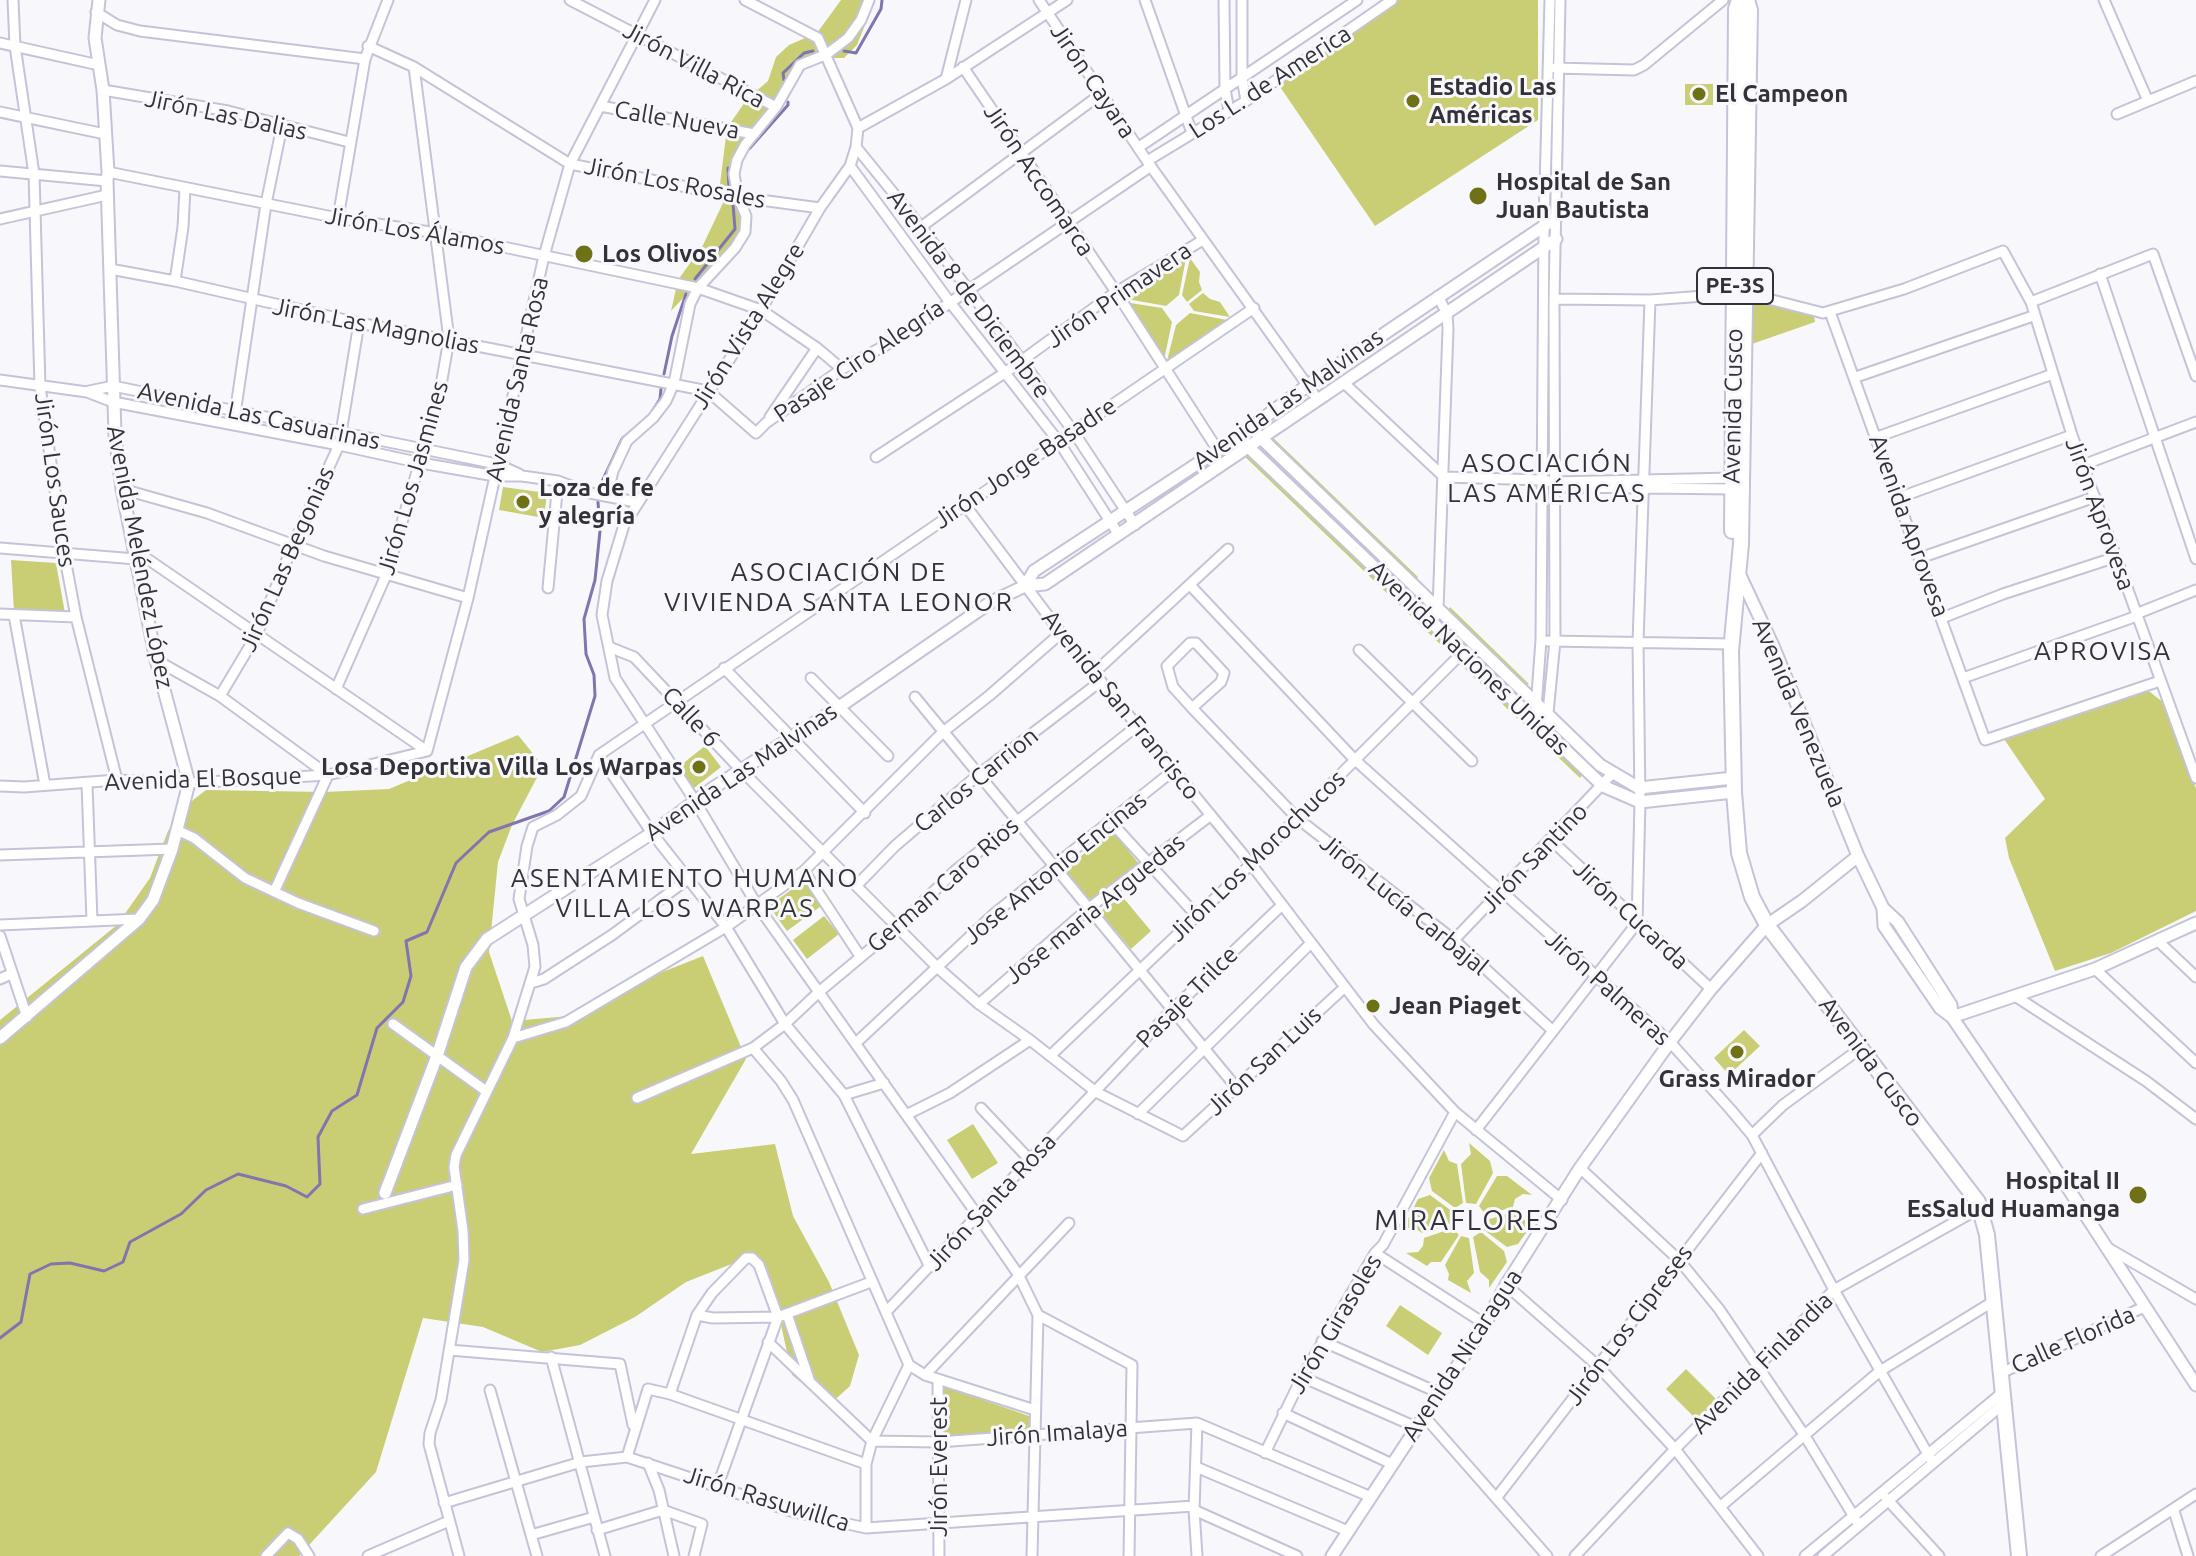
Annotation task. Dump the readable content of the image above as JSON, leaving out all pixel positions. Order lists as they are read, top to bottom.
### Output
{
  "streets": {
    "highway": ["PE-3S", "Avenida Cusco"],
    "street": [
      "Jirón Villa Rica",
      "Jirón Cayara",
      "Los L. de America",
      "Jirón Las Dalias",
      "Calle Nueva",
      "Jirón Accomarca",
      "Jirón Los Rosales",
      "Jirón Los Álamos",
      "Avenida 8 de Diciembre",
      "Jirón Primavera",
      "Jirón Las Magnolias",
      "Jirón Vista Alegre",
      "Pasaje Ciro Alegría",
      "Avenida Santa Rosa",
      "Avenida Las Malvinas",
      "Avenida Las Casuarinas",
      "Jirón Jorge Basadre",
      "Jirón Los Jasmines",
      "Jirón Los Sauces",
      "Jirón Aprovesa",
      "Avenida Aprovesa",
      "Avenida Meléndez López",
      "Jirón Las Begonias",
      "Avenida Naciones Unidas",
      "Avenida San Francisco",
      "Avenida Venezuela",
      "Calle 6",
      "Avenida El Bosque",
      "Carlos Carrion",
      "Jirón Los Morochucos",
      "Jirón Santino",
      "Jose Antonio Encinas",
      "German Caro Rios",
      "Jirón Lucía Carbajal",
      "Jose maria Arguedas",
      "Jirón Cucarda",
      "Jirón Palmeras",
      "Pasaje Trilce",
      "Jirón San Luis",
      "Jirón Santa Rosa",
      "Jirón Girasoles",
      "Jirón Los Cipreses",
      "Calle Florida",
      "Avenida Nicaragua",
      "Avenida Finlandia",
      "Jirón Imalaya",
      "Jirón Everest",
      "Jirón Rasuwillca"
    ]
  },
  "crossings": [
    ["Jirón Villa Rica", "Avenida Santa Rosa"],
    ["Jirón Cayara", "Los L. de America"],
    ["Jirón Cayara", "Jirón Primavera"],
    ["Jirón Cayara", "Pasaje Ciro Alegría"],
    ["Jirón Cayara", "Avenida Las Malvinas"],
    ["Jirón Cayara", "Jirón Jorge Basadre"],
    ["Los L. de America", "Pasaje Ciro Alegría"],
    ["Jirón Las Dalias", "Avenida Meléndez López"],
    ["Calle Nueva", "Avenida Santa Rosa"],
    ["Jirón Accomarca", "Jirón Primavera"],
    ["Jirón Accomarca", "Pasaje Ciro Alegría"],
    ["Jirón Accomarca", "Avenida Las Malvinas"],
    ["Jirón Accomarca", "Jirón Jorge Basadre"],
    ["Jirón Los Rosales", "Jirón Vista Alegre"],
    ["Jirón Los Rosales", "Avenida Santa Rosa"],
    ["Jirón Los Rosales", "Jirón Los Jasmines"],
    ["Jirón Los Álamos", "Jirón Vista Alegre"],
    ["Jirón Los Álamos", "Pasaje Ciro Alegría"],
    ["Jirón Los Álamos", "Avenida Santa Rosa"],
    ["Jirón Los Álamos", "Jirón Los Jasmines"],
    ["Jirón Los Álamos", "Jirón Los Sauces"],
    ["Jirón Los Álamos", "Avenida Meléndez López"],
    ["Avenida 8 de Diciembre", "Jirón Primavera"],
    ["Avenida 8 de Diciembre", "Jirón Vista Alegre"],
    ["Avenida 8 de Diciembre", "Pasaje Ciro Alegría"],
    ["Avenida 8 de Diciembre", "Avenida Las Malvinas"],
    ["Avenida 8 de Diciembre", "Jirón Jorge Basadre"],
    ["Jirón Las Magnolias", "Jirón Vista Alegre"],
    ["Jirón Las Magnolias", "Pasaje Ciro Alegría"],
    ["Jirón Las Magnolias", "Avenida Santa Rosa"],
    ["Jirón Las Magnolias", "Jirón Los Jasmines"],
    ["Jirón Las Magnolias", "Avenida Meléndez López"],
    ["Jirón Las Magnolias", "Jirón Las Begonias"],
    ["Jirón Vista Alegre", "Avenida Las Malvinas"],
    ["Jirón Vista Alegre", "Avenida Las Casuarinas"],
    ["Jirón Vista Alegre", "Jirón Jorge Basadre"],
    ["Jirón Vista Alegre", "Calle 6"],
    ["Jirón Vista Alegre", "Jose Antonio Encinas"],
    ["Jirón Vista Alegre", "German Caro Rios"],
    ["Jirón Vista Alegre", "Jirón Santa Rosa"],
    ["Avenida Santa Rosa", "Avenida Las Casuarinas"],
    ["Avenida Santa Rosa", "Avenida El Bosque"],
    ["Avenida Las Malvinas", "Avenida Naciones Unidas"],
    ["Avenida Las Malvinas", "Avenida San Francisco"],
    ["Avenida Las Malvinas", "Calle 6"],
    ["Avenida Cusco", "Avenida Naciones Unidas"],
    ["Avenida Cusco", "Avenida Venezuela"],
    ["Avenida Cusco", "Calle Florida"],
    ["Avenida Cusco", "Avenida Nicaragua"],
    ["Avenida Cusco", "Avenida Finlandia"],
    ["Avenida Las Casuarinas", "Jirón Los Jasmines"],
    ["Avenida Las Casuarinas", "Jirón Los Sauces"],
    ["Avenida Las Casuarinas", "Avenida Meléndez López"],
    ["Avenida Las Casuarinas", "Jirón Las Begonias"],
    ["Jirón Jorge Basadre", "Avenida San Francisco"],
    ["Jirón Jorge Basadre", "Calle 6"],
    ["Jirón Los Sauces", "Avenida El Bosque"],
    ["Jirón Aprovesa", "Avenida Aprovesa"],
    ["Avenida Meléndez López", "Avenida El Bosque"],
    ["Avenida Naciones Unidas", "Jirón Los Morochucos"],
    ["Avenida Naciones Unidas", "Jirón Santino"],
    ["Avenida San Francisco", "Carlos Carrion"],
    ["Avenida San Francisco", "Jirón Los Morochucos"],
    ["Avenida San Francisco", "Jose Antonio Encinas"],
    ["Avenida San Francisco", "German Caro Rios"],
    ["Avenida San Francisco", "Jose maria Arguedas"],
    ["Avenida San Francisco", "Pasaje Trilce"],
    ["Avenida San Francisco", "Jirón San Luis"],
    ["Avenida San Francisco", "Jirón Girasoles"],
    ["Avenida San Francisco", "Avenida Nicaragua"],
    ["Avenida Venezuela", "Calle Florida"],
    ["Calle 6", "Carlos Carrion"],
    ["Calle 6", "Jirón Los Morochucos"],
    ["Calle 6", "Jose Antonio Encinas"],
    ["Calle 6", "German Caro Rios"],
    ["Calle 6", "Jose maria Arguedas"],
    ["Calle 6", "Pasaje Trilce"],
    ["Calle 6", "Jirón San Luis"],
    ["Calle 6", "Jirón Santa Rosa"],
    ["Jirón Los Morochucos", "Jirón Lucía Carbajal"],
    ["Jirón Los Morochucos", "Jirón Palmeras"],
    ["Jirón Santino", "Jirón Lucía Carbajal"],
    ["Jirón Santino", "Jirón Cucarda"],
    ["Jirón Santino", "Jirón Palmeras"],
    ["Jirón Cucarda", "Avenida Nicaragua"],
    ["Jirón Palmeras", "Jirón Los Cipreses"],
    ["Jirón Palmeras", "Avenida Nicaragua"],
    ["Jirón Palmeras", "Avenida Finlandia"],
    ["Pasaje Trilce", "Jirón Santa Rosa"],
    ["Jirón Girasoles", "Jirón Imalaya"],
    ["Avenida Nicaragua", "Jirón Imalaya"],
    ["Jirón Imalaya", "Jirón Everest"],
    ["Jirón Everest", "Jirón Rasuwillca"]
  ],
  "districts": [
    "ASOCIACIÓN LAS AMÉRICAS",
    "ASOCIACIÓN DE VIVIENDA SANTA LEONOR",
    "APROVISA",
    "ASENTAMIENTO HUMANO VILLA LOS WARPAS",
    "MIRAFLORES"
  ],
  "places": [
    "El Campeon",
    "Estadio Las Américas",
    "Hospital de San Juan Bautista",
    "Los Olivos",
    "Loza de fe y alegría",
    "Losa Deportiva Villa Los Warpas",
    "Jean Piaget",
    "Grass Mirador",
    "Hospital II EsSalud Huamanga"
  ]
}
